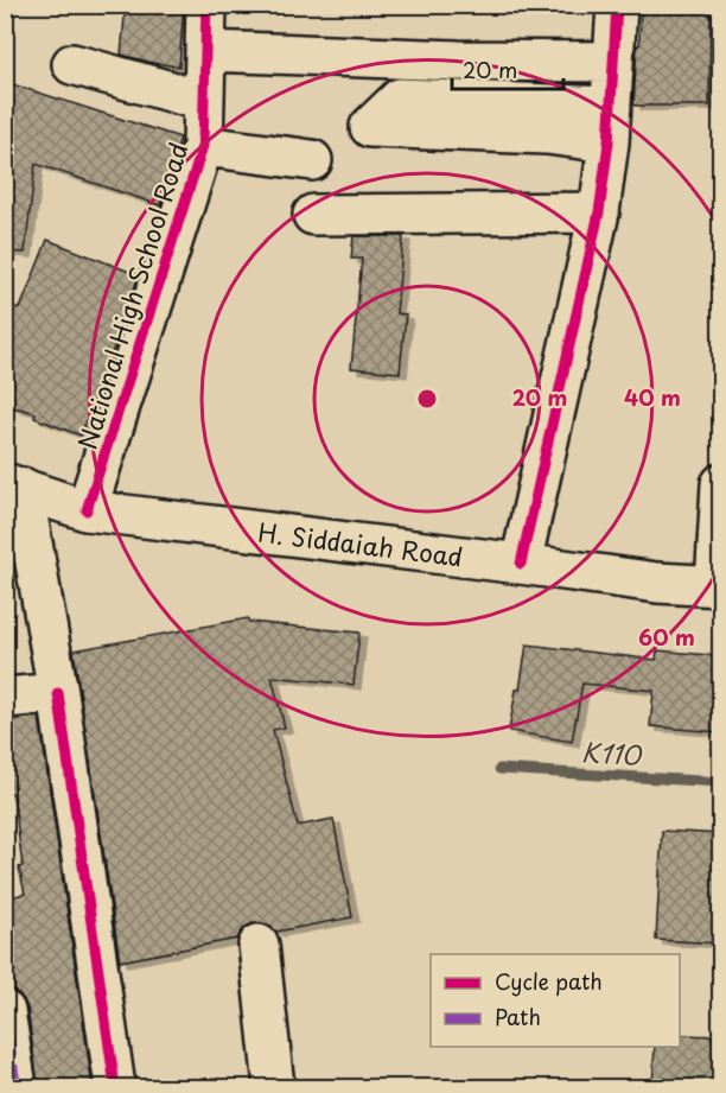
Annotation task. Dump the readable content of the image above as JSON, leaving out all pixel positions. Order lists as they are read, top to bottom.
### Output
{
  "streets": {
    "street": ["National High School Road", "H. Siddaiah Road"]
  },
  "crossings": [
    ["National High School Road", "H. Siddaiah Road"]
  ],
  "water": ["K110"],
  "legend": ["Cycle path", "Path"],
  "scale_bar": "20 m",
  "rings": ["20 m", "40 m", "60 m"]
}
